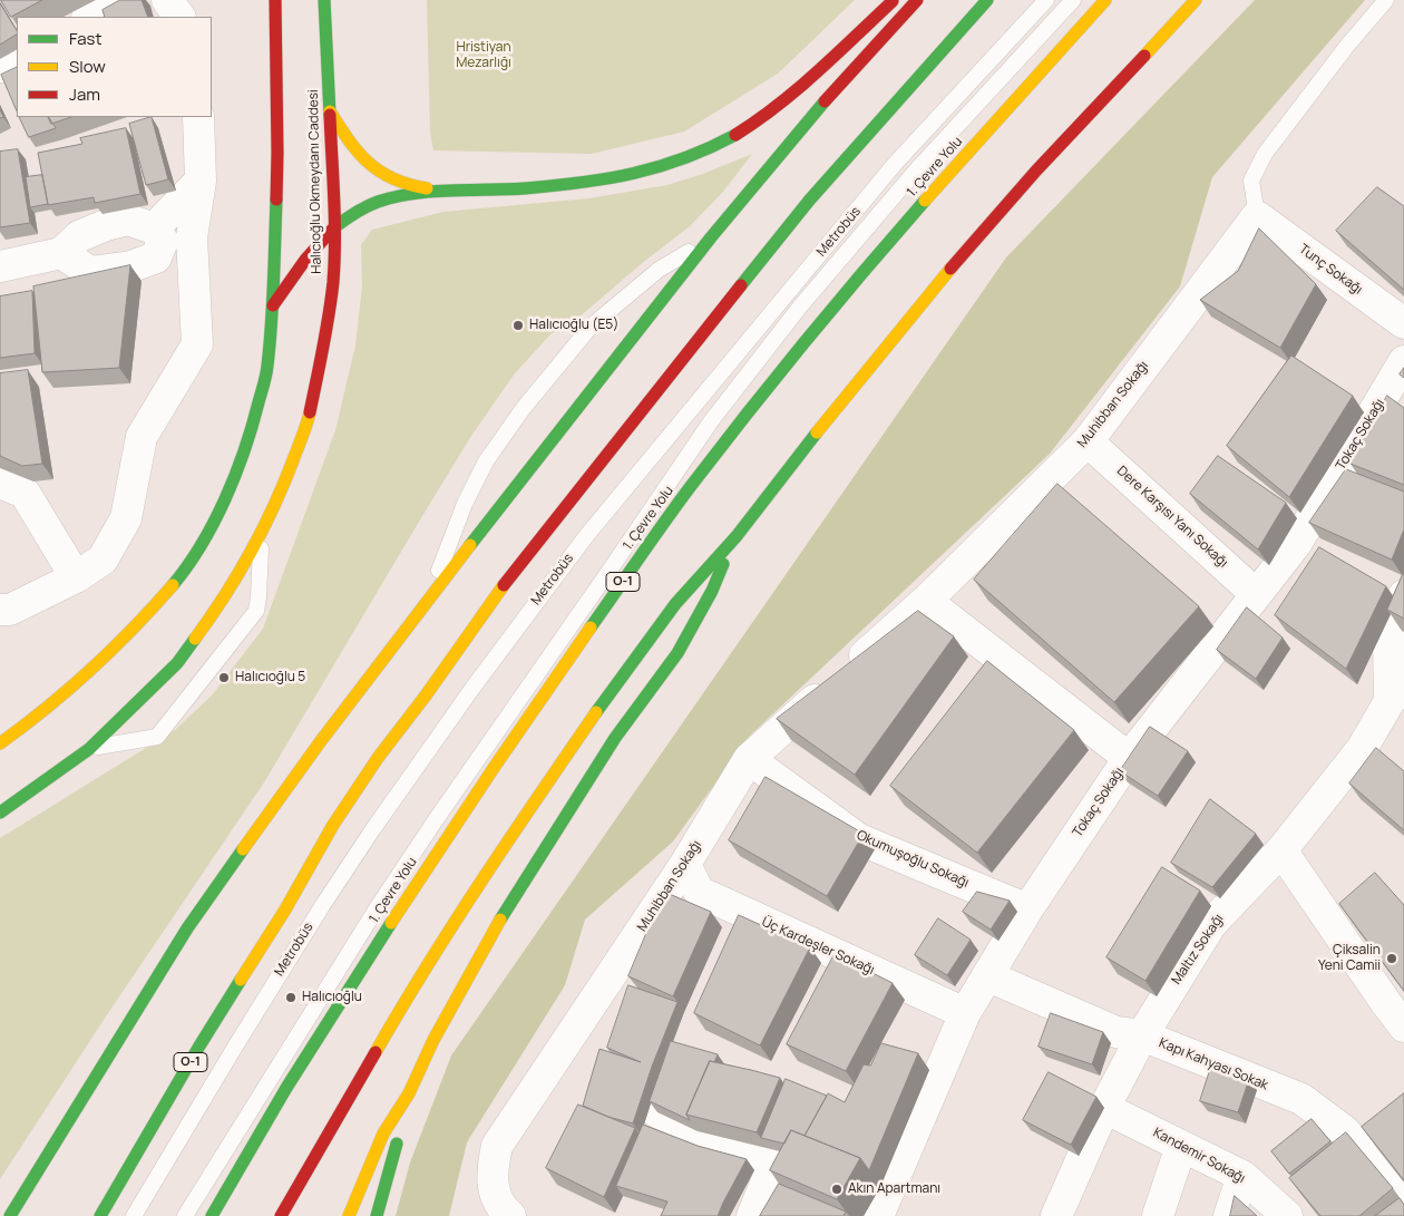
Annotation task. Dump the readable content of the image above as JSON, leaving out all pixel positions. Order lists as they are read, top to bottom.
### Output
{
  "streets": {
    "main road": ["1. Çevre Yolu", "Halıcıoğlu Okmeydanı Caddesi", "O-1"],
    "street": [
      "Tunç Sokağı",
      "Muhibban Sokağı",
      "Tokaç Sokağı",
      "Dere Karşısı Yanı Sokağı",
      "Okumuşoğlu Sokağı",
      "Üç Kardeşler Sokağı",
      "Maltız Sokağı",
      "Kapı Kahyası Sokak",
      "Kandemir Sokağı"
    ],
    "lane": ["Metrobüs"]
  },
  "crossings": [
    ["Tunç Sokağı", "Muhibban Sokağı"],
    ["Muhibban Sokağı", "Dere Karşısı Yanı Sokağı"],
    ["Muhibban Sokağı", "Okumuşoğlu Sokağı"],
    ["Muhibban Sokağı", "Üç Kardeşler Sokağı"],
    ["Tokaç Sokağı", "Dere Karşısı Yanı Sokağı"],
    ["Tokaç Sokağı", "Okumuşoğlu Sokağı"],
    ["Tokaç Sokağı", "Üç Kardeşler Sokağı"],
    ["Tokaç Sokağı", "Kapı Kahyası Sokak"],
    ["Maltız Sokağı", "Kapı Kahyası Sokak"],
    ["Maltız Sokağı", "Kandemir Sokağı"]
  ],
  "parks": ["Hristiyan Mezarlığı"],
  "places": [
    "Halıcıoğlu (E5)",
    "Halıcıoğlu 5",
    "Çiksalin Yeni Camii",
    "Halıcıoğlu",
    "Akın Apartmanı"
  ],
  "legend": ["Fast", "Slow", "Jam"]
}
